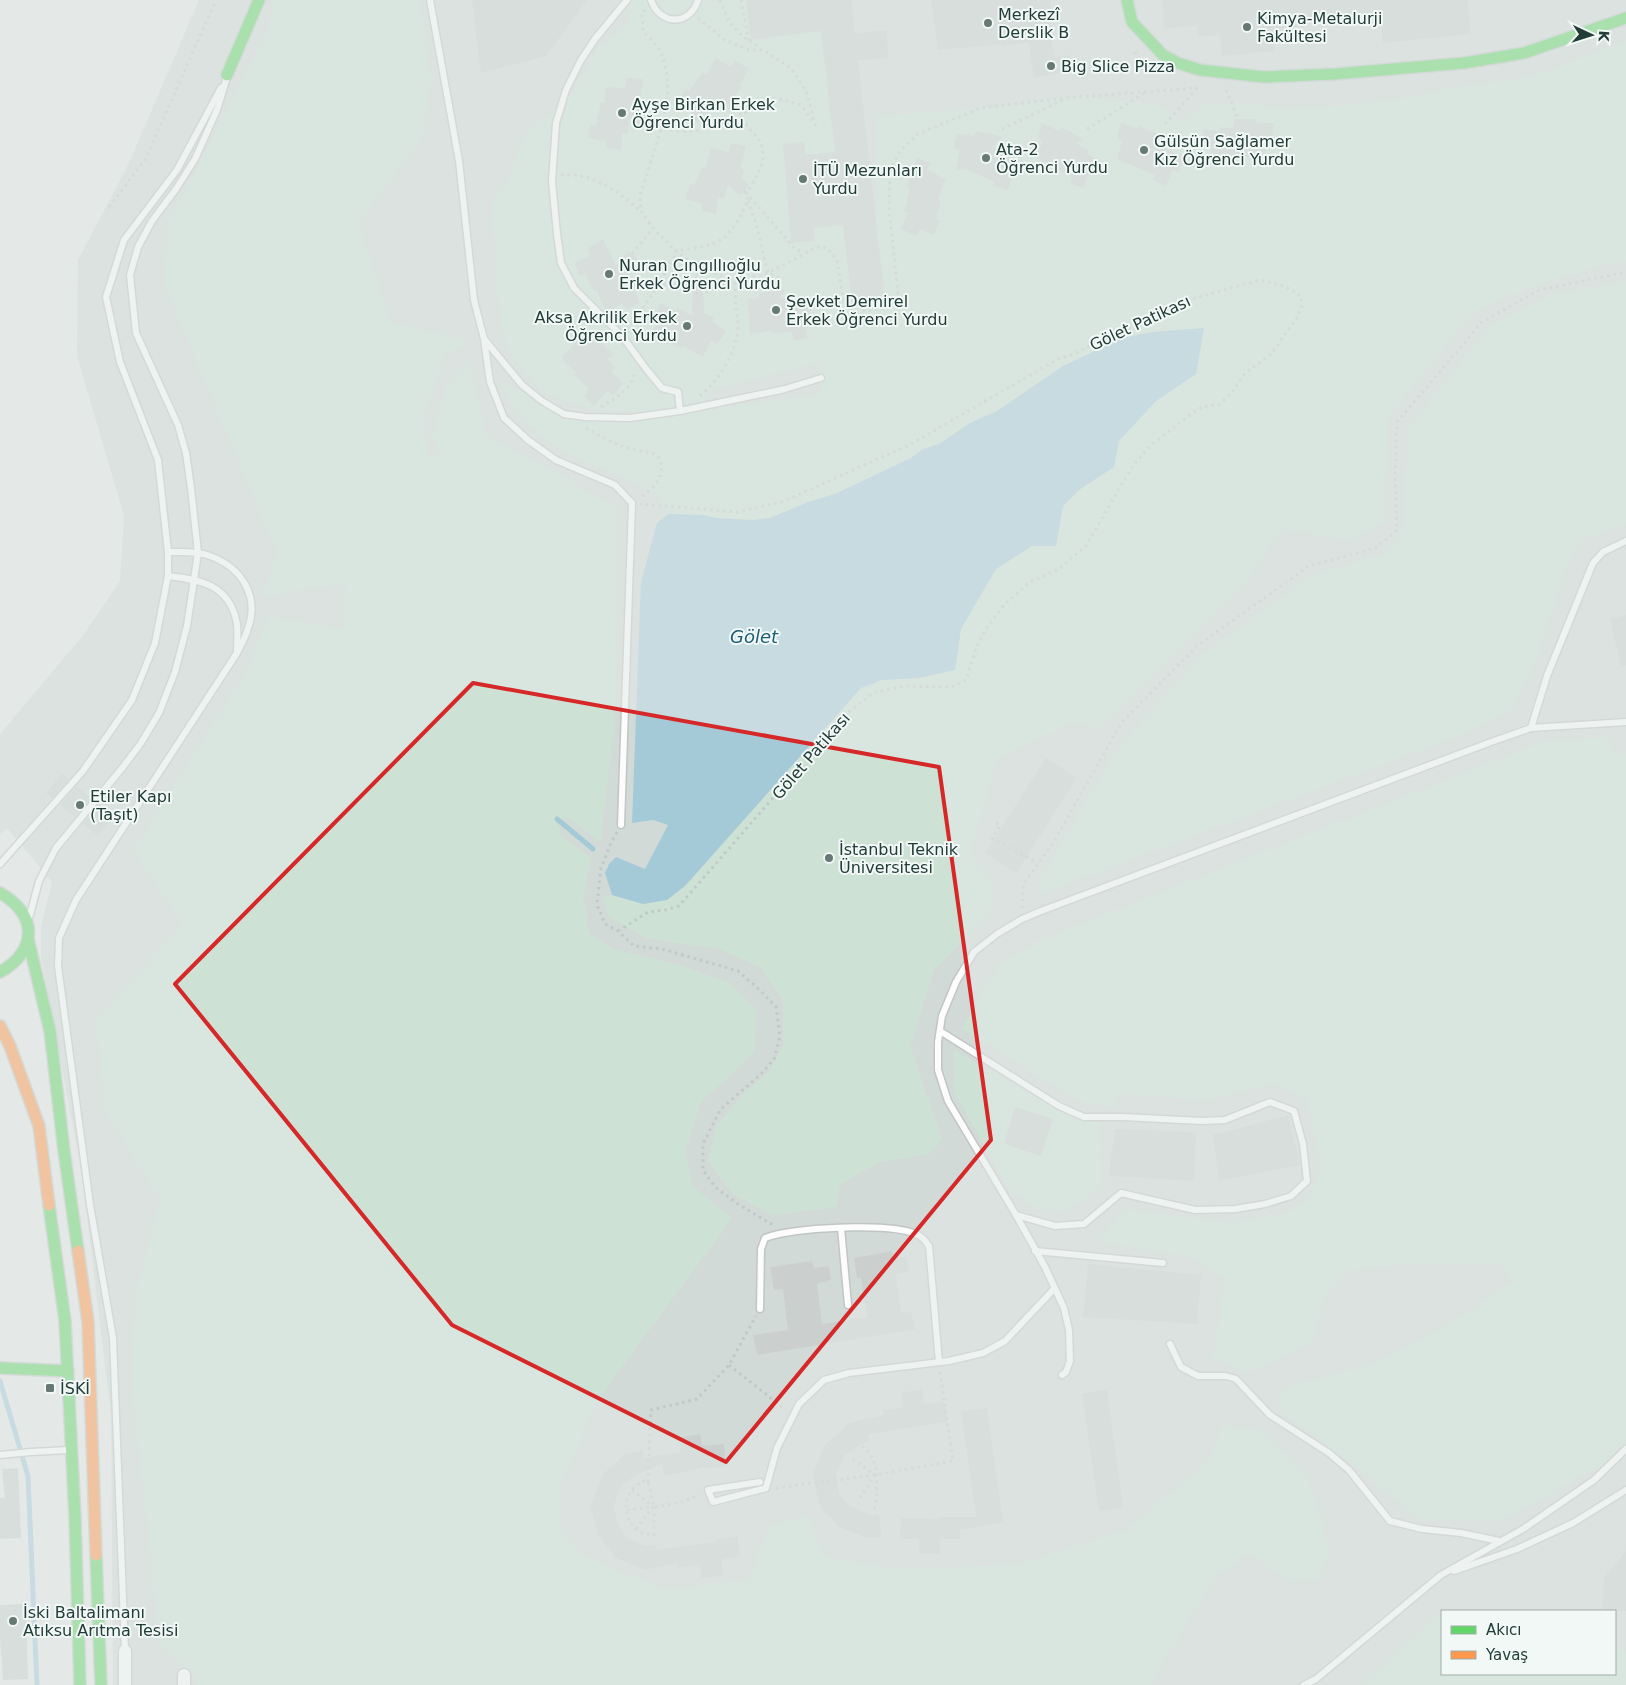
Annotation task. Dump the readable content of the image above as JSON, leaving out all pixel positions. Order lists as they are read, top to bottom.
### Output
{
  "streets": {
    "path": ["Gölet Patikası"]
  },
  "water": ["Gölet"],
  "places": {
    "other": [
      "Merkezî Derslik B",
      "Kimya-Metalurji Fakültesi",
      "Big Slice Pizza",
      "Ayşe Birkan Erkek Öğrenci Yurdu",
      "Gülsün Sağlamer Kız Öğrenci Yurdu",
      "Ata-2 Öğrenci Yurdu",
      "İTÜ Mezunları Yurdu",
      "Nuran Cıngıllıoğlu Erkek Öğrenci Yurdu",
      "Şevket Demirel Erkek Öğrenci Yurdu",
      "Aksa Akrilik Erkek Öğrenci Yurdu",
      "Etiler Kapı (Taşıt)",
      "İstanbul Teknik Üniversitesi",
      "İski Baltalimanı Atıksu Arıtma Tesisi"
    ],
    "transit": ["İSKİ"]
  },
  "legend": ["Akıcı", "Yavaş"],
  "north": "right"
}
